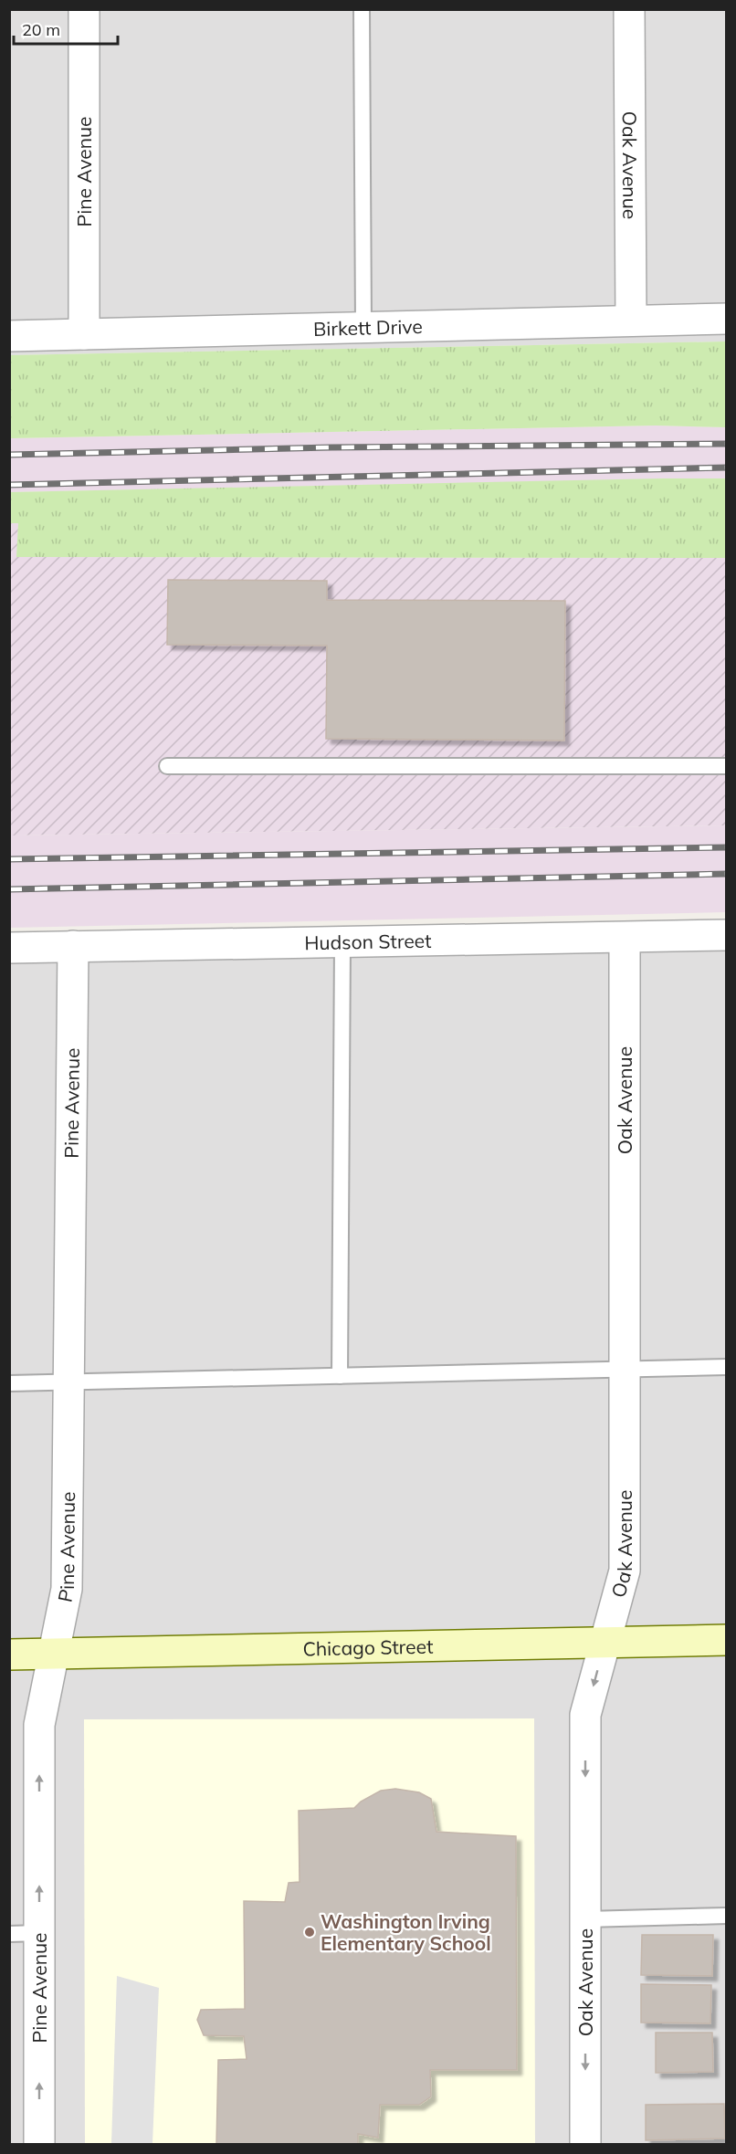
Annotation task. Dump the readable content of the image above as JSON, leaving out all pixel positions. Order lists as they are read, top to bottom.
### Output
{
  "streets": {
    "main road": ["Chicago Street"],
    "street": [
      "Oak Avenue",
      "Pine Avenue",
      "Birkett Drive",
      "Hudson Street"
    ]
  },
  "crossings": [
    ["Oak Avenue", "Birkett Drive"],
    ["Oak Avenue", "Hudson Street"],
    ["Oak Avenue", "Chicago Street"],
    ["Pine Avenue", "Birkett Drive"],
    ["Pine Avenue", "Hudson Street"],
    ["Pine Avenue", "Chicago Street"]
  ],
  "places": ["Washington Irving Elementary School"],
  "scale_bar": "20 m"
}
